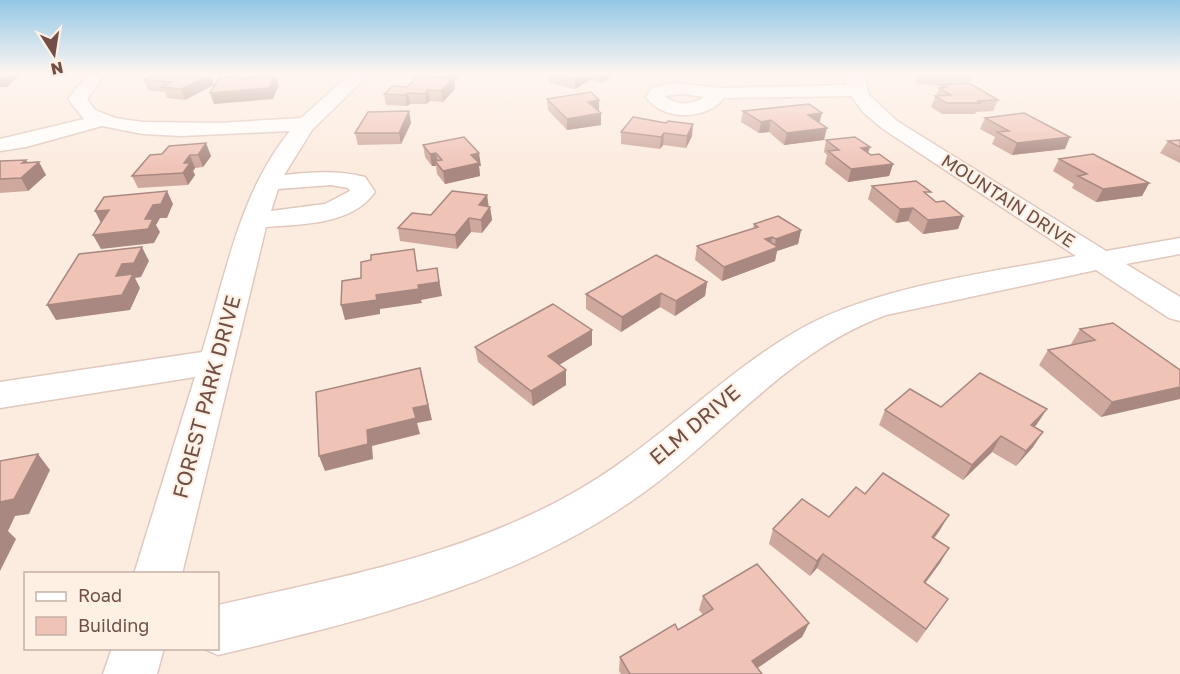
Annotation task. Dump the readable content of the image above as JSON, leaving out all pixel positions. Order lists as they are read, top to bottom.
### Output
{
  "streets": {
    "street": ["MOUNTAIN DRIVE", "FOREST PARK DRIVE", "ELM DRIVE"]
  },
  "crossings": [
    ["MOUNTAIN DRIVE", "ELM DRIVE"]
  ],
  "legend": ["Road", "Building"],
  "north": "bottom"
}
